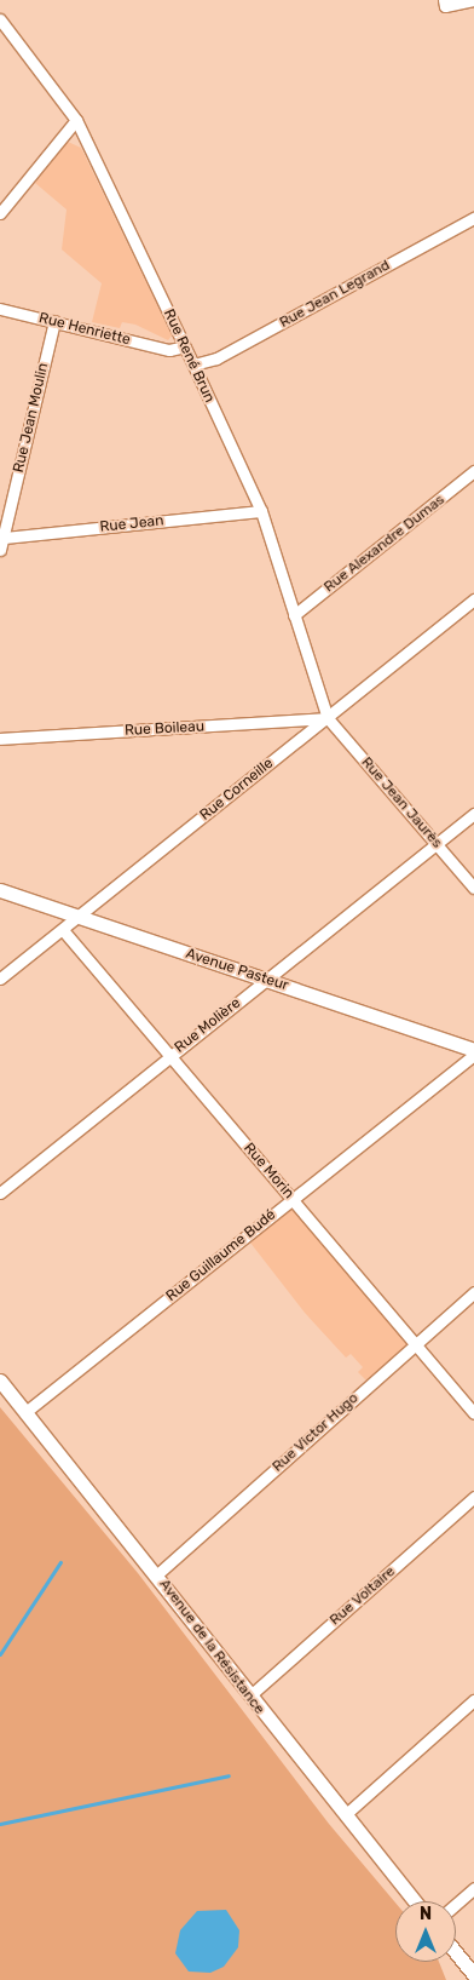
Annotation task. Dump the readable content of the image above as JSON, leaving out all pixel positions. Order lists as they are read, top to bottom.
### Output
{
  "streets": {
    "main road": ["Avenue Pasteur", "Avenue de la Résistance"],
    "street": [
      "Rue Jean Legrand",
      "Rue Henriette",
      "Rue René Brun",
      "Rue Jean Moulin",
      "Rue Jean",
      "Rue Alexandre Dumas",
      "Rue Boileau",
      "Rue Corneille",
      "Rue Jean Jaurès",
      "Rue Molière",
      "Rue Morin",
      "Rue Guillaume Budé",
      "Rue Victor Hugo",
      "Rue Voltaire"
    ]
  },
  "crossings": [
    ["Rue Jean Legrand", "Rue René Brun"],
    ["Rue Henriette", "Rue René Brun"],
    ["Rue Henriette", "Rue Jean Moulin"],
    ["Rue René Brun", "Rue Jean"],
    ["Rue René Brun", "Rue Alexandre Dumas"],
    ["Rue René Brun", "Rue Boileau"],
    ["Rue René Brun", "Rue Corneille"],
    ["Rue René Brun", "Rue Jean Jaurès"],
    ["Rue Jean Moulin", "Rue Jean"],
    ["Rue Boileau", "Rue Corneille"],
    ["Rue Boileau", "Rue Jean Jaurès"],
    ["Rue Corneille", "Rue Jean Jaurès"],
    ["Rue Corneille", "Avenue Pasteur"],
    ["Rue Corneille", "Rue Morin"],
    ["Rue Jean Jaurès", "Rue Molière"],
    ["Avenue Pasteur", "Rue Molière"],
    ["Rue Molière", "Rue Morin"],
    ["Rue Morin", "Rue Guillaume Budé"],
    ["Rue Morin", "Rue Victor Hugo"],
    ["Rue Guillaume Budé", "Avenue de la Résistance"],
    ["Rue Victor Hugo", "Avenue de la Résistance"],
    ["Rue Voltaire", "Avenue de la Résistance"]
  ],
  "north": "top"
}
